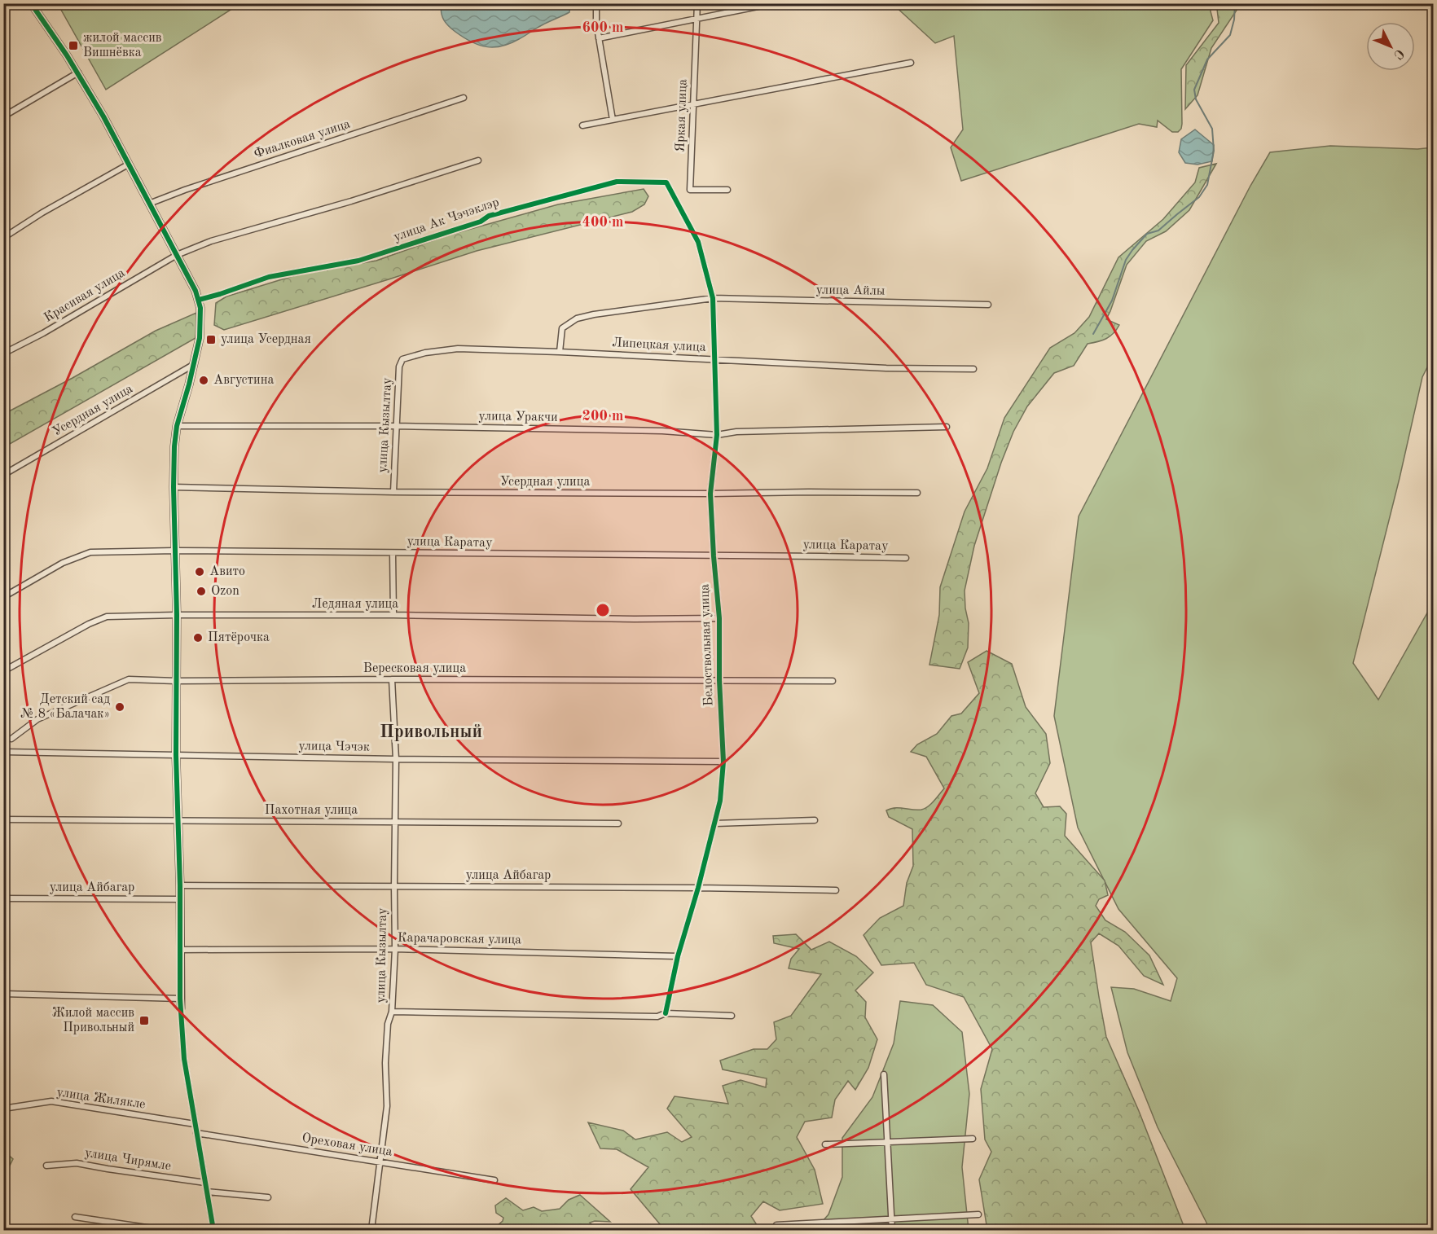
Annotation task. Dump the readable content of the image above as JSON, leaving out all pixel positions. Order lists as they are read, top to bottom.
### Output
{
  "streets": {
    "street": [
      "Яркая улица",
      "Фиалковая улица",
      "улица Ак Чэчэклэр",
      "улица Айлы",
      "Красивая улица",
      "Липецкая улица",
      "Усердная улица",
      "улица Уракчи",
      "улица Кызылтау",
      "улица Каратау",
      "Ледяная улица",
      "Белоствольная улица",
      "Вересковая улица",
      "улица Чэчэк",
      "Пахотная улица",
      "улица Айбагар",
      "Карачаровская улица",
      "улица Жилякле",
      "Ореховая улица",
      "улица Чирямле"
    ]
  },
  "crossings": [
    ["улица Ак Чэчэклэр", "Белоствольная улица"],
    ["улица Айлы", "Липецкая улица"],
    ["улица Айлы", "Белоствольная улица"],
    ["Липецкая улица", "улица Кызылтау"],
    ["Липецкая улица", "Белоствольная улица"],
    ["Усердная улица", "улица Кызылтау"],
    ["Усердная улица", "Белоствольная улица"],
    ["улица Уракчи", "улица Кызылтау"],
    ["улица Уракчи", "Белоствольная улица"],
    ["улица Кызылтау", "Вересковая улица"],
    ["улица Кызылтау", "улица Чэчэк"],
    ["улица Кызылтау", "Пахотная улица"],
    ["улица Кызылтау", "улица Айбагар"],
    ["улица Кызылтау", "Карачаровская улица"],
    ["улица Кызылтау", "Ореховая улица"],
    ["улица Каратау", "Белоствольная улица"],
    ["Ледяная улица", "Белоствольная улица"],
    ["Белоствольная улица", "Вересковая улица"],
    ["Белоствольная улица", "улица Чэчэк"],
    ["Белоствольная улица", "улица Айбагар"],
    ["Белоствольная улица", "Карачаровская улица"]
  ],
  "districts": ["Привольный"],
  "places": {
    "transit": ["жилой массив Вишнёвка", "улица Усердная", "Жилой массив Привольный"],
    "other": [
      "Августина",
      "Авито",
      "Ozon",
      "Пятёрочка",
      "Детский сад № 8 «Балачак»"
    ]
  },
  "north": "bottom right",
  "rings": ["600 m", "400 m", "200 m"]
}
